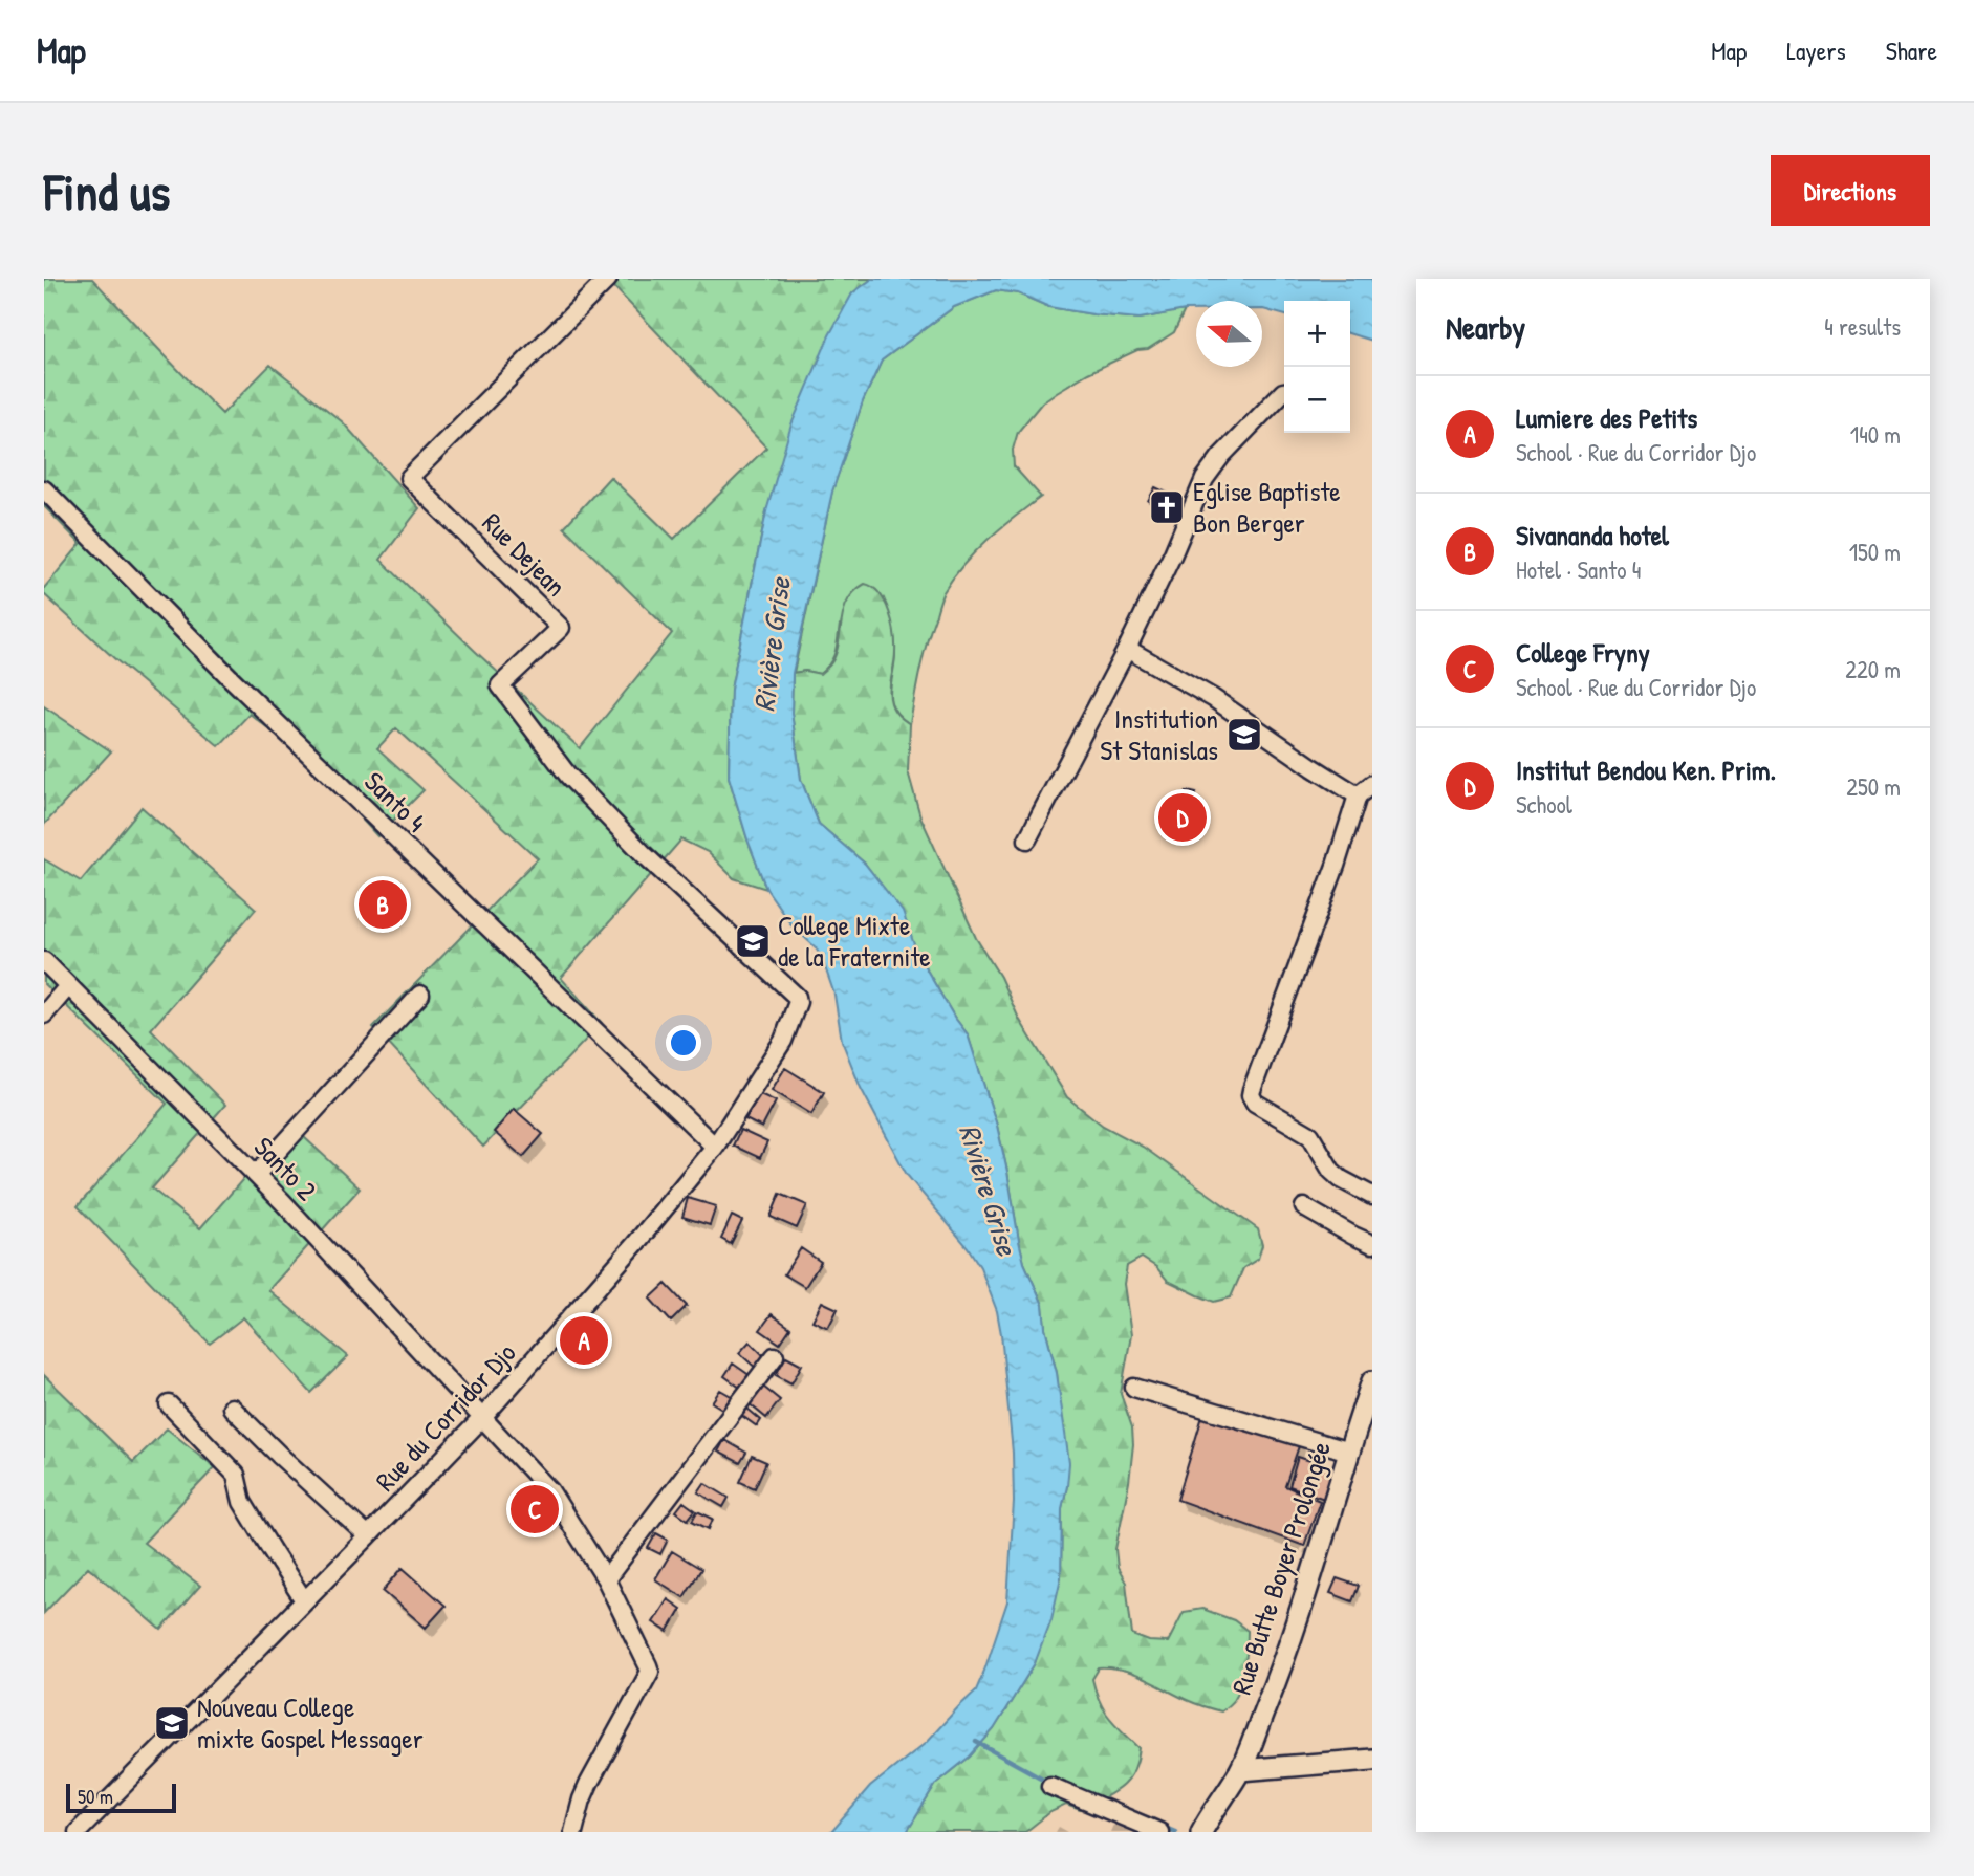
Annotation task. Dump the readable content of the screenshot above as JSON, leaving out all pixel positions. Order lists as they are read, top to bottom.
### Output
{
  "streets": {
    "street": [
      "Rue Dejean",
      "Santo 4",
      "Santo 2",
      "Rue du Corridor Djo",
      "Rue Butte Boyer Prolongée"
    ]
  },
  "crossings": [
    ["Rue Dejean", "Rue du Corridor Djo"],
    ["Santo 4", "Rue du Corridor Djo"],
    ["Santo 2", "Rue du Corridor Djo"]
  ],
  "water": ["Rivière Grise"],
  "places": {
    "church": ["Eglise Baptiste Bon Berger"],
    "school or university": ["Institution St Stanislas", "College Mixte de la Fraternite", "Nouveau College mixte Gospel Messager"]
  },
  "scale_bar": "50 m",
  "north": "left",
  "page": {
    "header": "Map",
    "nav": ["Map", "Layers", "Share"],
    "buttons": "Directions",
    "title": "Find us",
    "heading": ["Nearby", "4 results"],
    "map_buttons": ["+", "−"],
    "list": [
      {
        "mark": "A",
        "name": "Lumiere des Petits",
        "note": "School · Rue du Corridor Djo",
        "value": "140 m"
      },
      {
        "mark": "B",
        "name": "Sivananda hotel",
        "note": "Hotel · Santo 4",
        "value": "150 m"
      },
      {
        "mark": "C",
        "name": "College Fryny",
        "note": "School · Rue du Corridor Djo",
        "value": "220 m"
      },
      {
        "mark": "D",
        "name": "Institut Bendou Ken. Prim.",
        "note": "School",
        "value": "250 m"
      }
    ],
    "pins": [
      "D",
      "B",
      "A",
      "C"
    ],
    "scale": "50 m"
  }
}
